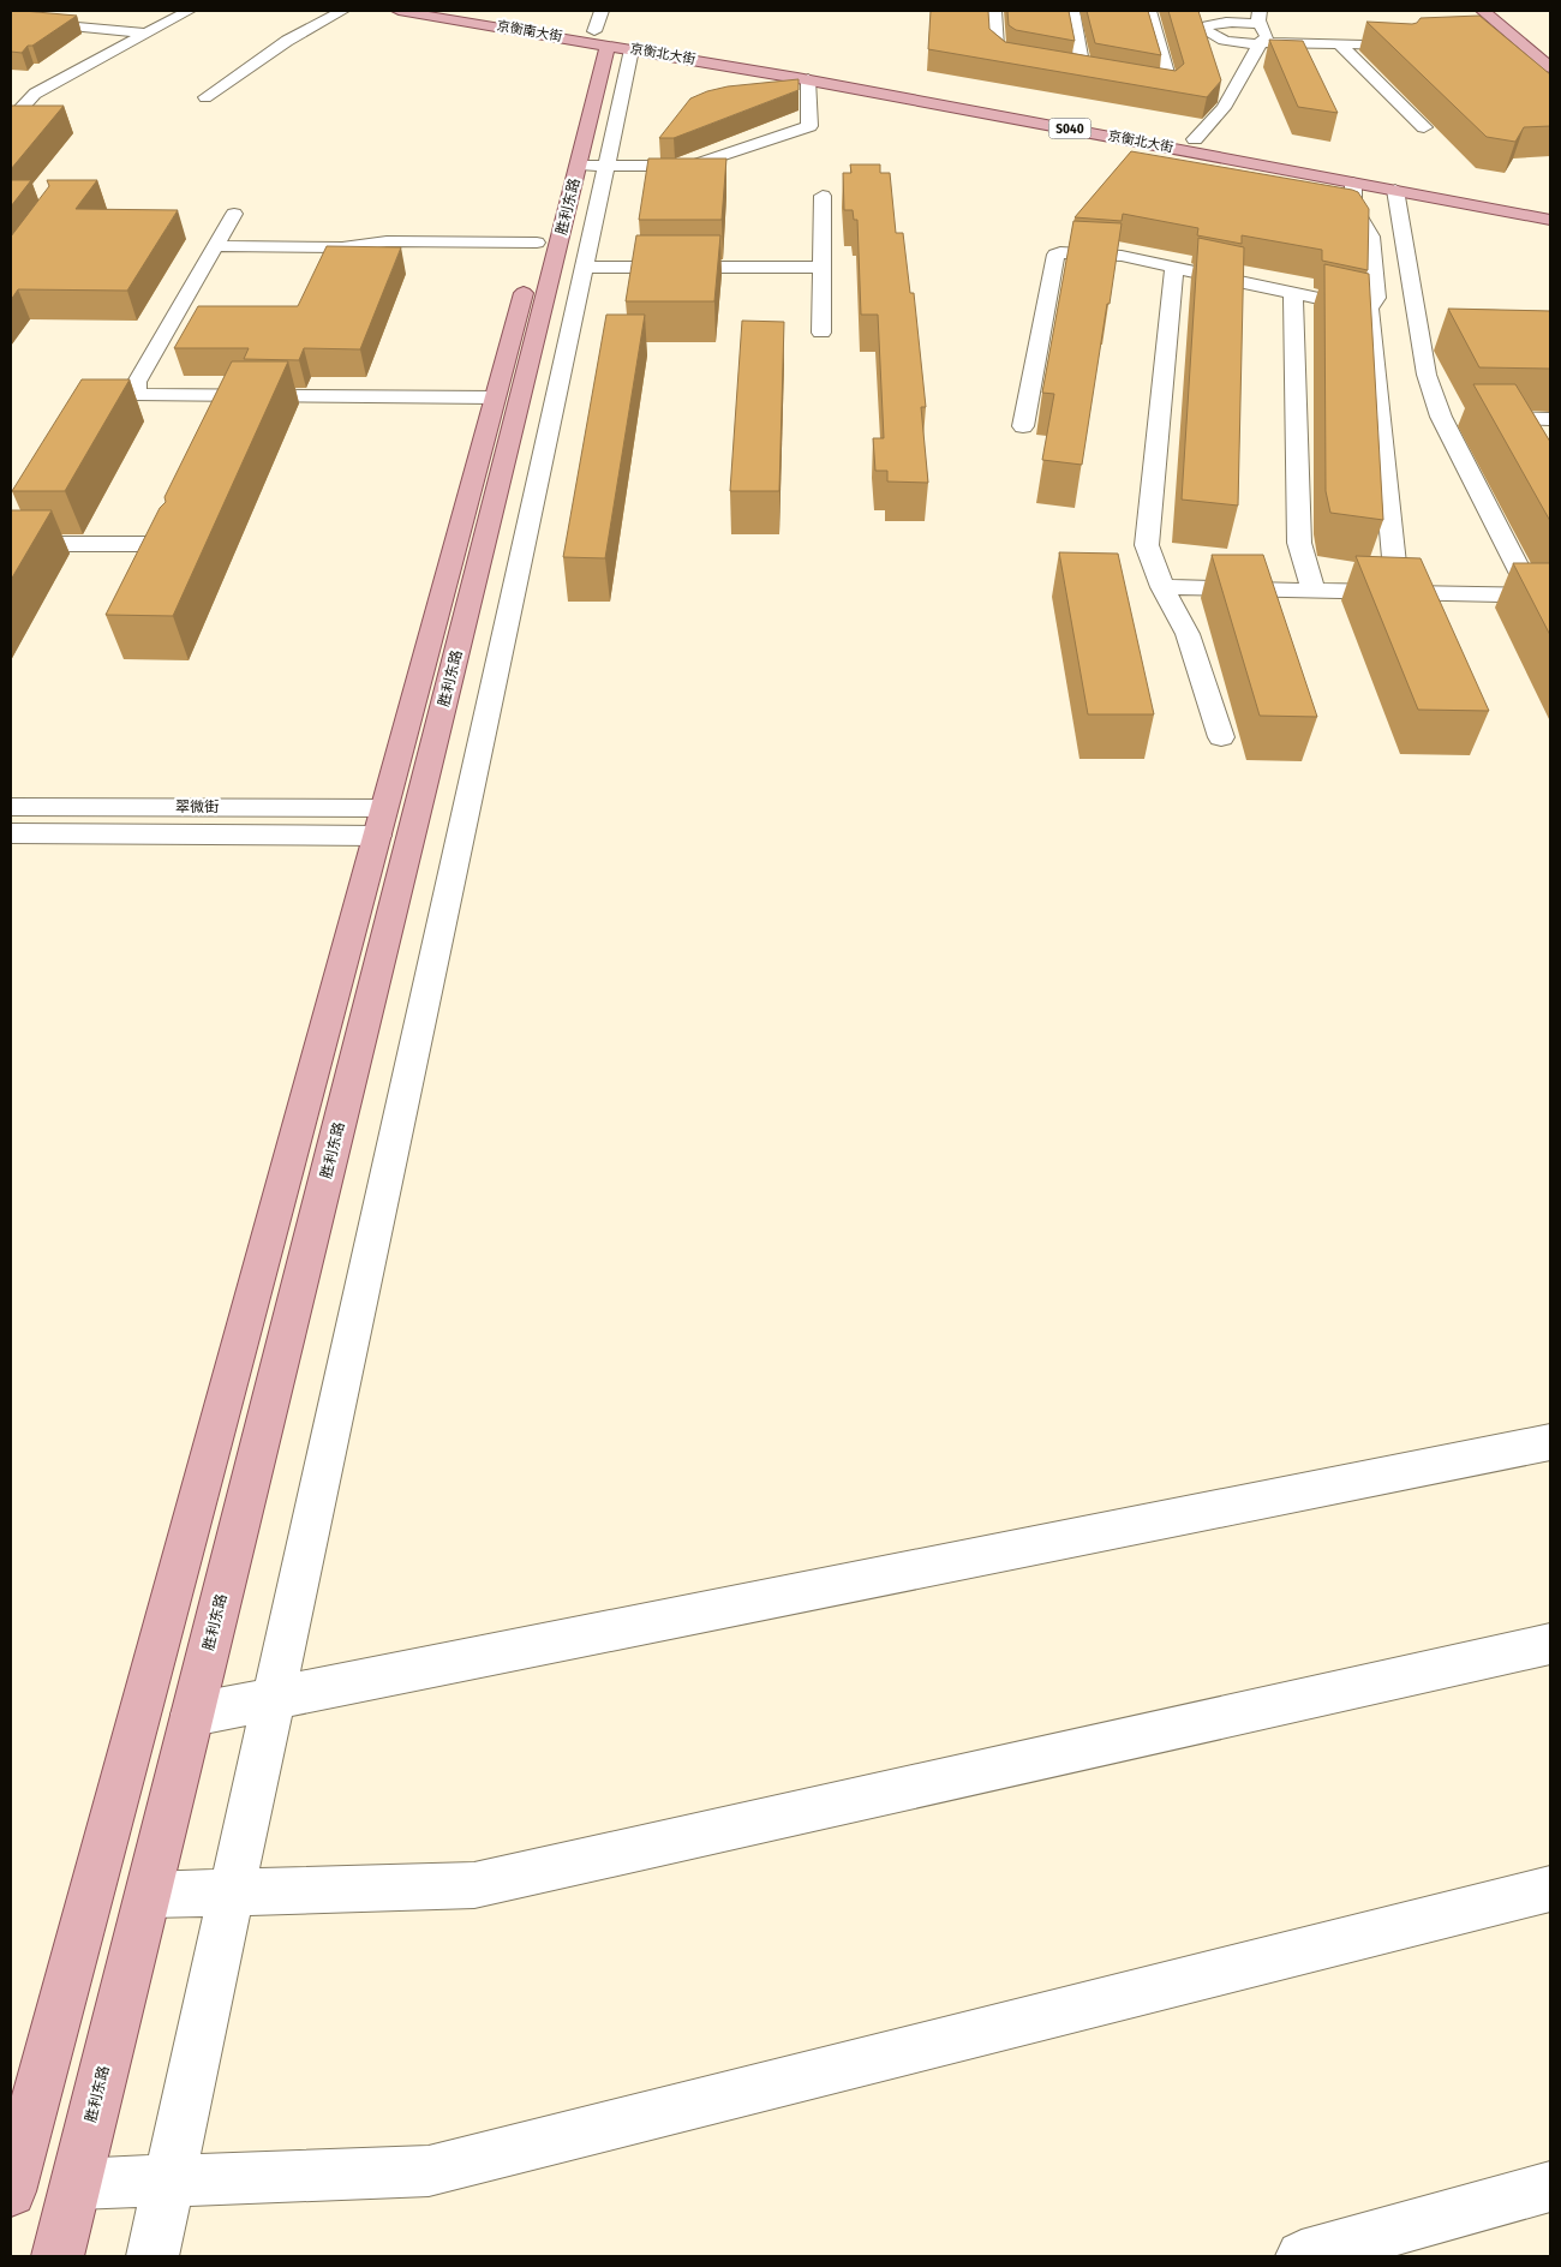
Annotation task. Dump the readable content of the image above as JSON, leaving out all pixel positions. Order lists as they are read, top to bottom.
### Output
{
  "streets": {
    "main road": [
      "京衡南大街",
      "京衡北大街",
      "S040",
      "胜利东路"
    ],
    "street": ["翠微街"]
  },
  "crossings": [
    ["京衡南大街", "京衡北大街"],
    ["京衡南大街", "胜利东路"],
    ["京衡北大街", "胜利东路"],
    ["胜利东路", "翠微街"]
  ]
}
